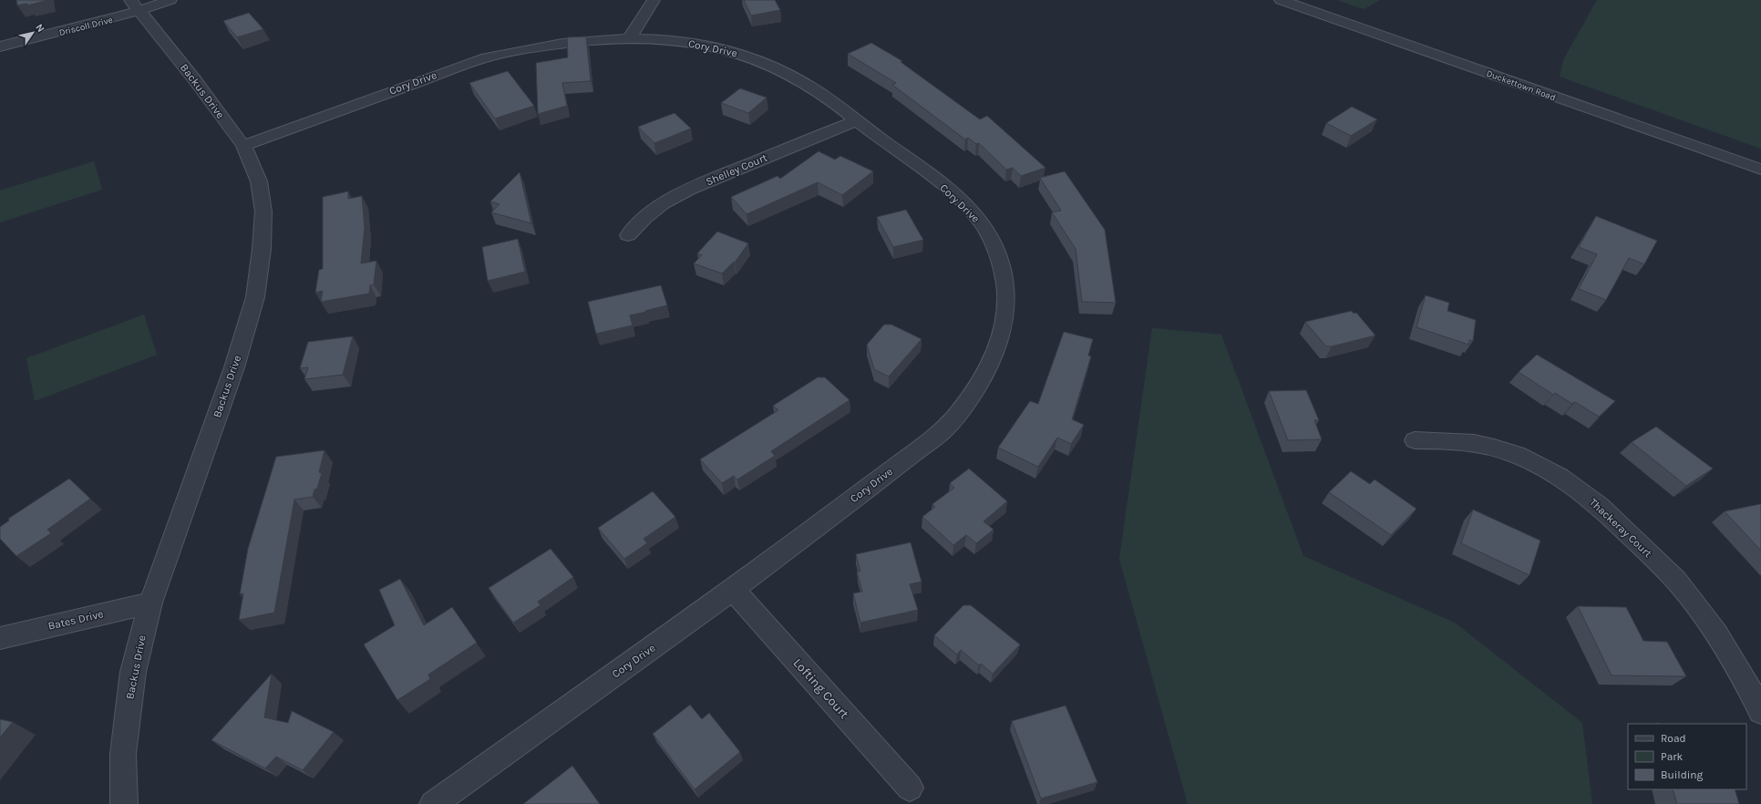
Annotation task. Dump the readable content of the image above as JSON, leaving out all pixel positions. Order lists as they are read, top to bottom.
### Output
{
  "streets": {
    "street": [
      "Driscoll Drive",
      "Cory Drive",
      "Duckettown Road",
      "Backus Drive",
      "Shelley Court",
      "Thackeray Court",
      "Bates Drive",
      "Lofting Court"
    ]
  },
  "crossings": [
    ["Driscoll Drive", "Backus Drive"],
    ["Cory Drive", "Backus Drive"],
    ["Cory Drive", "Shelley Court"],
    ["Cory Drive", "Lofting Court"],
    ["Backus Drive", "Bates Drive"]
  ],
  "legend": ["Road", "Park", "Building"],
  "north": "top right"
}
